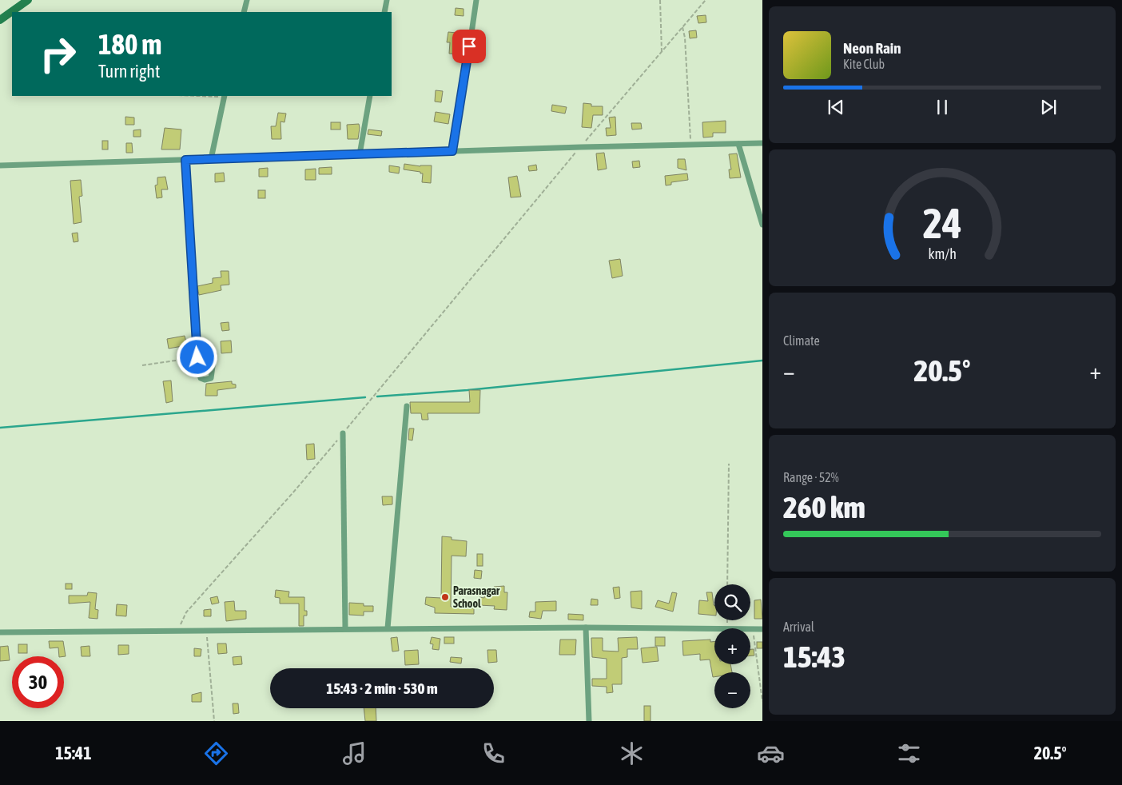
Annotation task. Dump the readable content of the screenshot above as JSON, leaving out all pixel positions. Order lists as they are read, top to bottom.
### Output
{
  "places": ["Parasnagar School"],
  "page": {
    "turn": ["180 m", "Turn right"],
    "song": ["Neon Rain", "Kite Club"],
    "tile": [
      "Climate",
      ["Range · 52%", "260 km"],
      ["Arrival", "15:43"]
    ],
    "heat": ["−", "20.5°", "+"],
    "map_buttons": ["+", "−"],
    "limit": "30",
    "trip": "15:43 · 2 min · 530 m",
    "tabs": ["15:41", "20.5°"],
    "gauge": ["24", "km/h"]
  }
}
